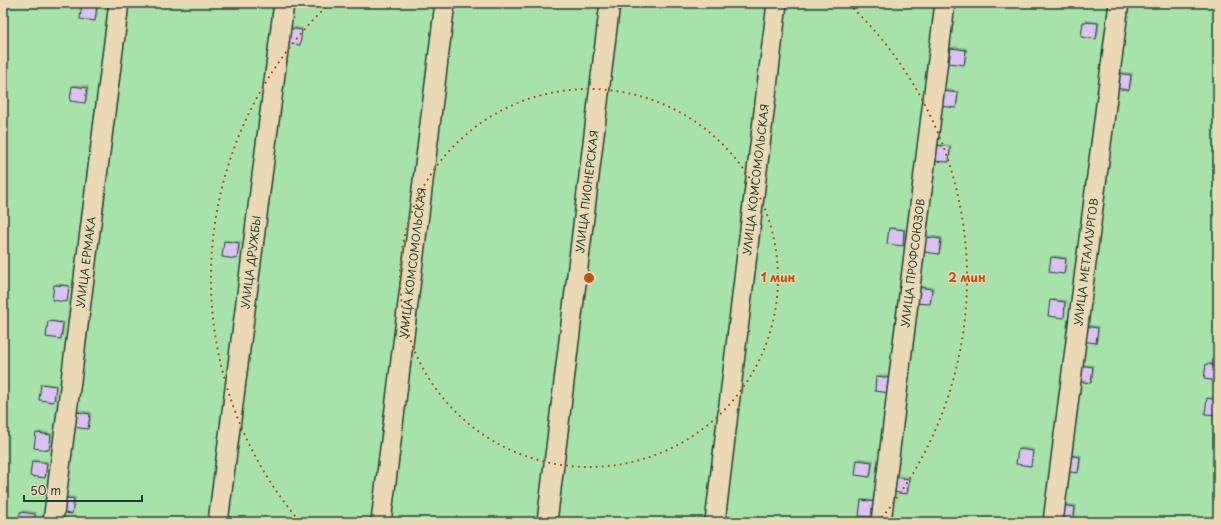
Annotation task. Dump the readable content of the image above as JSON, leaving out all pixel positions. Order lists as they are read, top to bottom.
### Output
{
  "streets": {
    "street": [
      "УЛИЦА КОМСОМОЛЬСКАЯ",
      "УЛИЦА ПИОНЕРСКАЯ",
      "УЛИЦА ЕРМАКА",
      "УЛИЦА ДРУЖБЫ",
      "УЛИЦА ПРОФСОЮЗОВ",
      "УЛИЦА МЕТАЛЛУРГОВ"
    ]
  },
  "scale_bar": "50 m",
  "rings": ["1 мин", "2 мин"]
}
